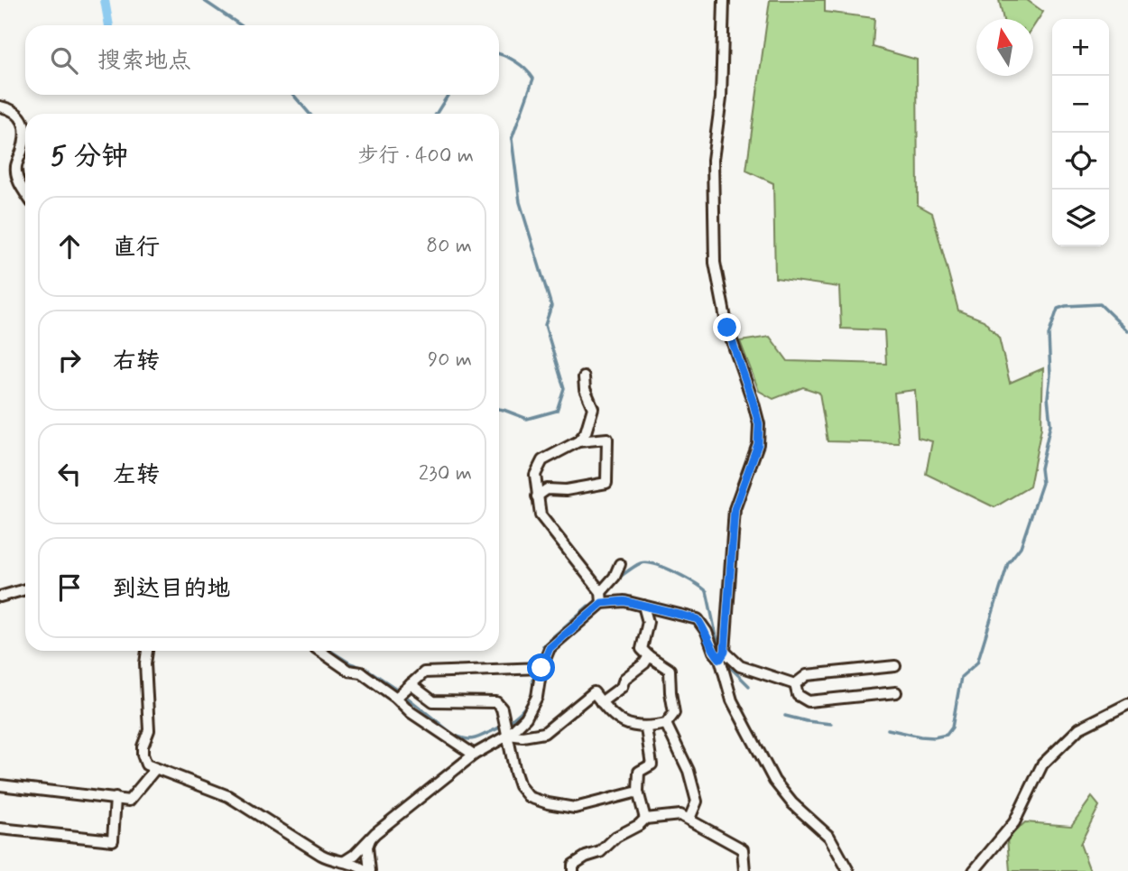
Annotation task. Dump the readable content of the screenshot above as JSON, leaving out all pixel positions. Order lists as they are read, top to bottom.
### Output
{
  "north": "top",
  "page": {
    "map_buttons": ["+", "−"],
    "search": "搜索地点",
    "heading": ["5 分钟", "步行 · 400 m"],
    "list": [
      ["直行", "80 m"],
      ["右转", "90 m"],
      ["左转", "230 m"],
      "到达目的地"
    ]
  }
}
